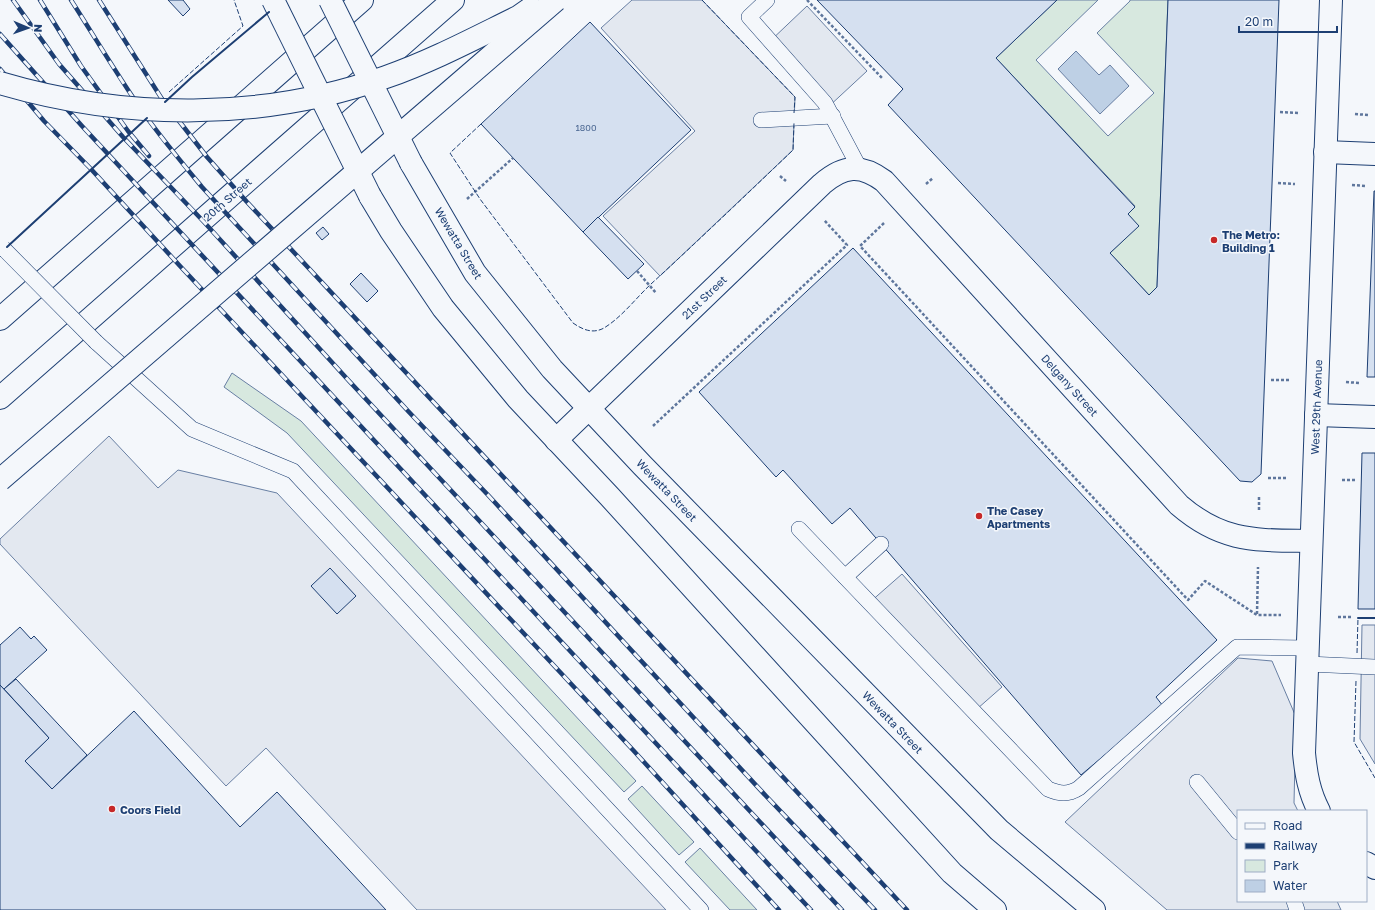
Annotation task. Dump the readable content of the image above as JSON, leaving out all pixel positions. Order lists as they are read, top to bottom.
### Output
{
  "streets": {
    "main road": [
      "20th Street",
      "Wewatta Street",
      "21st Street",
      "Delgany Street",
      "West 29th Avenue"
    ]
  },
  "crossings": [
    ["Wewatta Street", "21st Street"],
    ["21st Street", "Delgany Street"],
    ["Delgany Street", "West 29th Avenue"]
  ],
  "places": ["The Metro: Building 1", "The Casey Apartments", "Coors Field"],
  "house_numbers": ["1800"],
  "legend": [
    "Road",
    "Railway",
    "Park",
    "Water"
  ],
  "scale_bar": "20 m",
  "north": "right"
}
